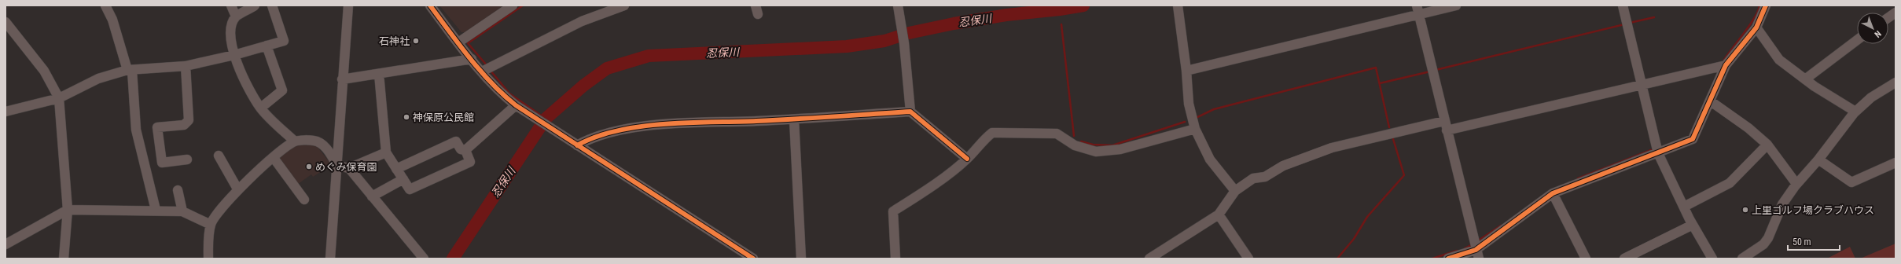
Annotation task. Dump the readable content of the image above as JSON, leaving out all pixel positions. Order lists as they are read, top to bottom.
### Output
{
  "water": ["忍保川"],
  "places": [
    "石神社",
    "神保原公民館",
    "めぐみ保育園",
    "上里ゴルフ場クラブハウス"
  ],
  "scale_bar": "50 m",
  "north": "bottom right"
}
